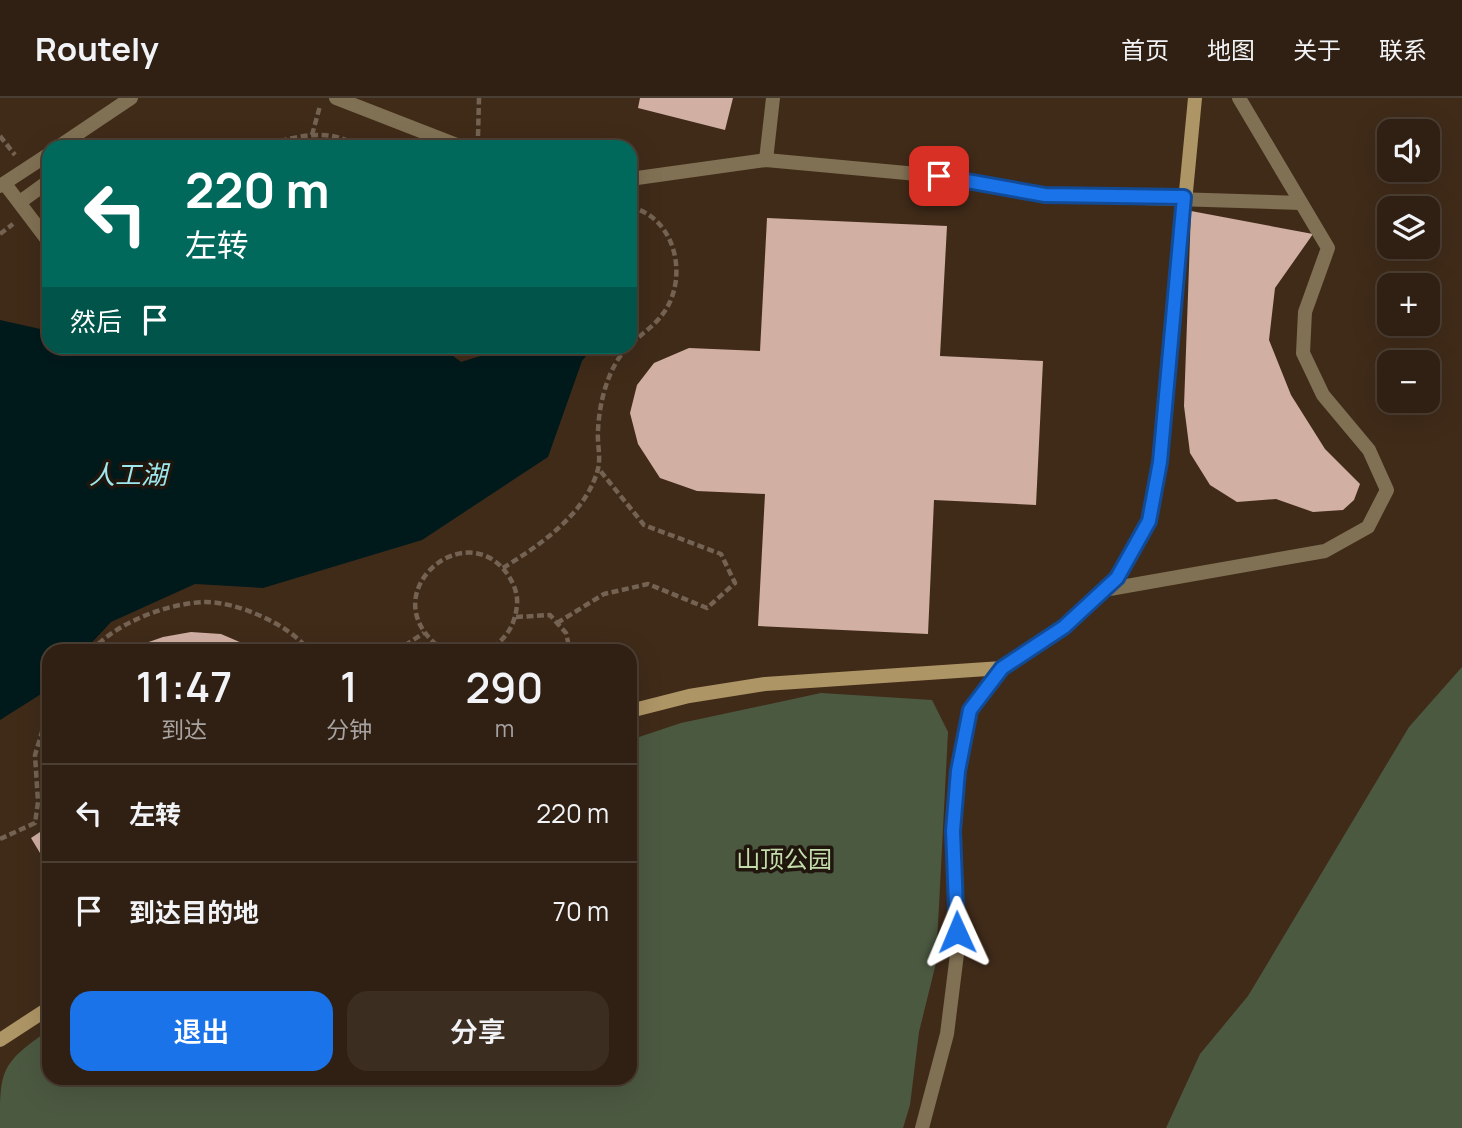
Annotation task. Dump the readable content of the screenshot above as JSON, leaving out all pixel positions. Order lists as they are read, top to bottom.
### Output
{
  "water": ["人工湖"],
  "parks": ["山顶公园"],
  "page": {
    "header": "Routely",
    "nav": [
      "首页",
      "地图",
      "关于",
      "联系"
    ],
    "map_buttons": ["+", "−"],
    "turn": ["220 m", "左转"],
    "then": "然后",
    "eta": [
      "11:47",
      "到达",
      "1",
      "分钟",
      "290",
      "m"
    ],
    "list": [
      {
        "name": "左转",
        "value": "220 m"
      },
      {
        "name": "到达目的地",
        "value": "70 m"
      }
    ],
    "buttons": ["退出", "分享"]
  }
}
